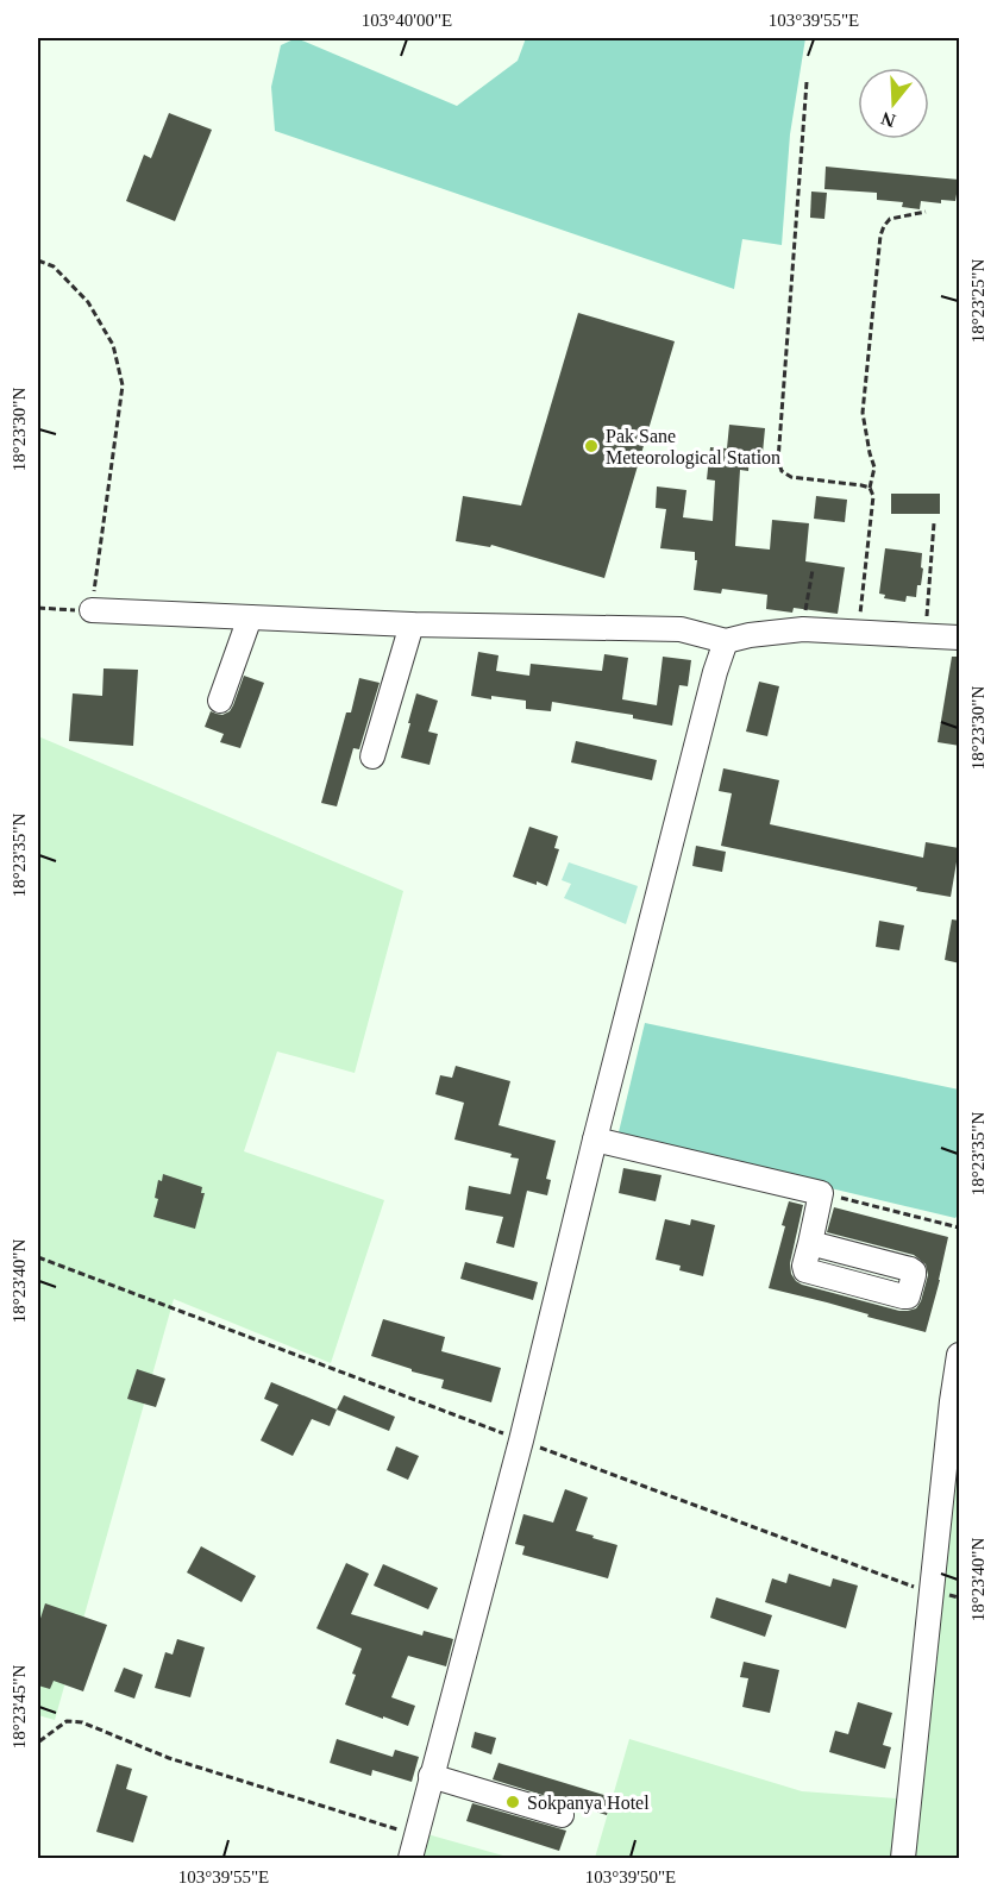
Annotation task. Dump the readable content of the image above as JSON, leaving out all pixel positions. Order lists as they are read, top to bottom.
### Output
{
  "places": ["Pak Sane Meteorological Station", "Sokpanya Hotel"],
  "north": "bottom",
  "coordinates": [
    "103°40'00\"E",
    "103°39'55\"E",
    "18°23'25\"N",
    "18°23'30\"N",
    "18°23'35\"N",
    "18°23'40\"N",
    "18°23'45\"N",
    "103°39'50\"E"
  ]
}
